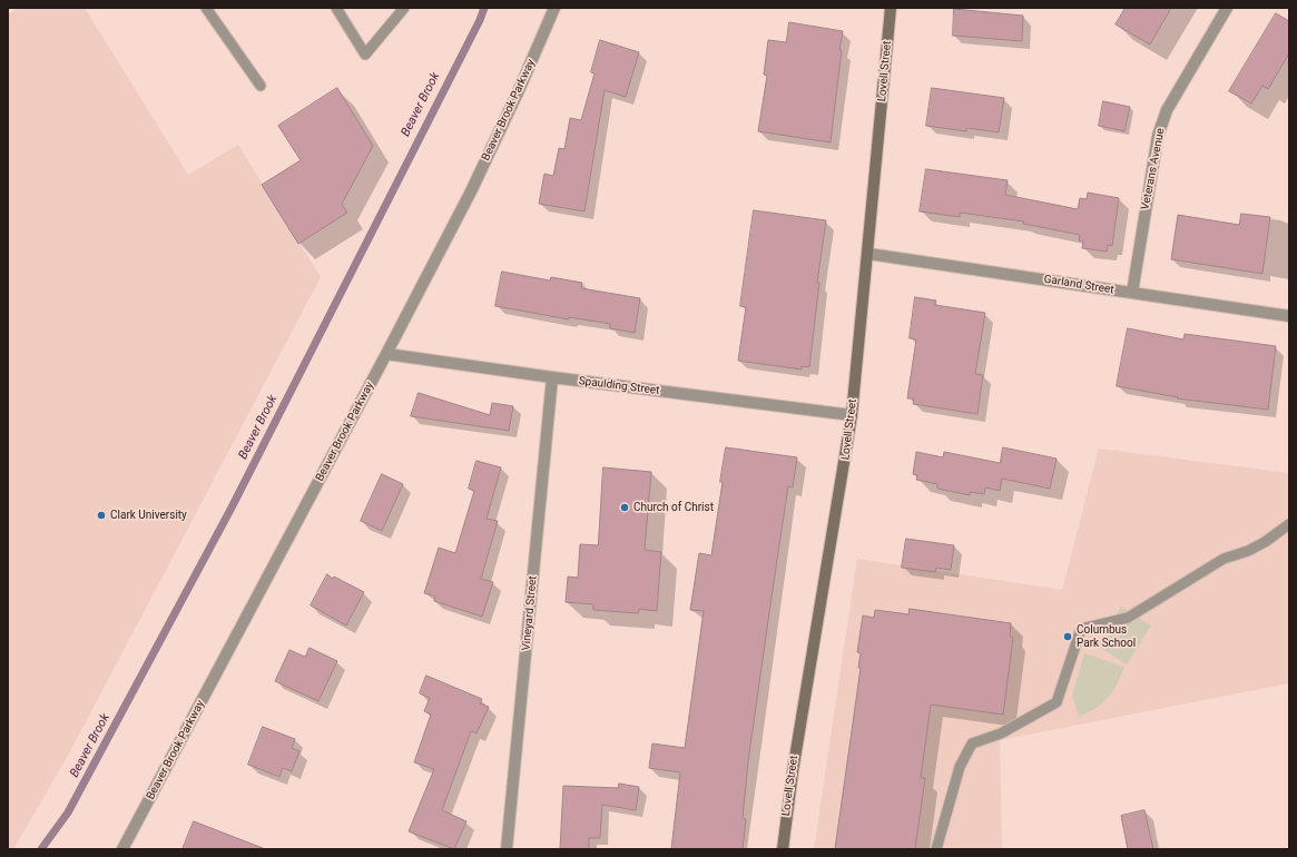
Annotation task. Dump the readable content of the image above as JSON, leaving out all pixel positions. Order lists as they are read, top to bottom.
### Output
{
  "streets": {
    "street": [
      "Lovell Street",
      "Beaver Brook Parkway",
      "Veterans Avenue",
      "Garland Street",
      "Spaulding Street",
      "Vineyard Street"
    ]
  },
  "crossings": [
    ["Lovell Street", "Garland Street"],
    ["Lovell Street", "Spaulding Street"],
    ["Beaver Brook Parkway", "Spaulding Street"],
    ["Veterans Avenue", "Garland Street"],
    ["Spaulding Street", "Vineyard Street"]
  ],
  "water": ["Beaver Brook"],
  "places": ["Church of Christ", "Clark University", "Columbus Park School"]
}
